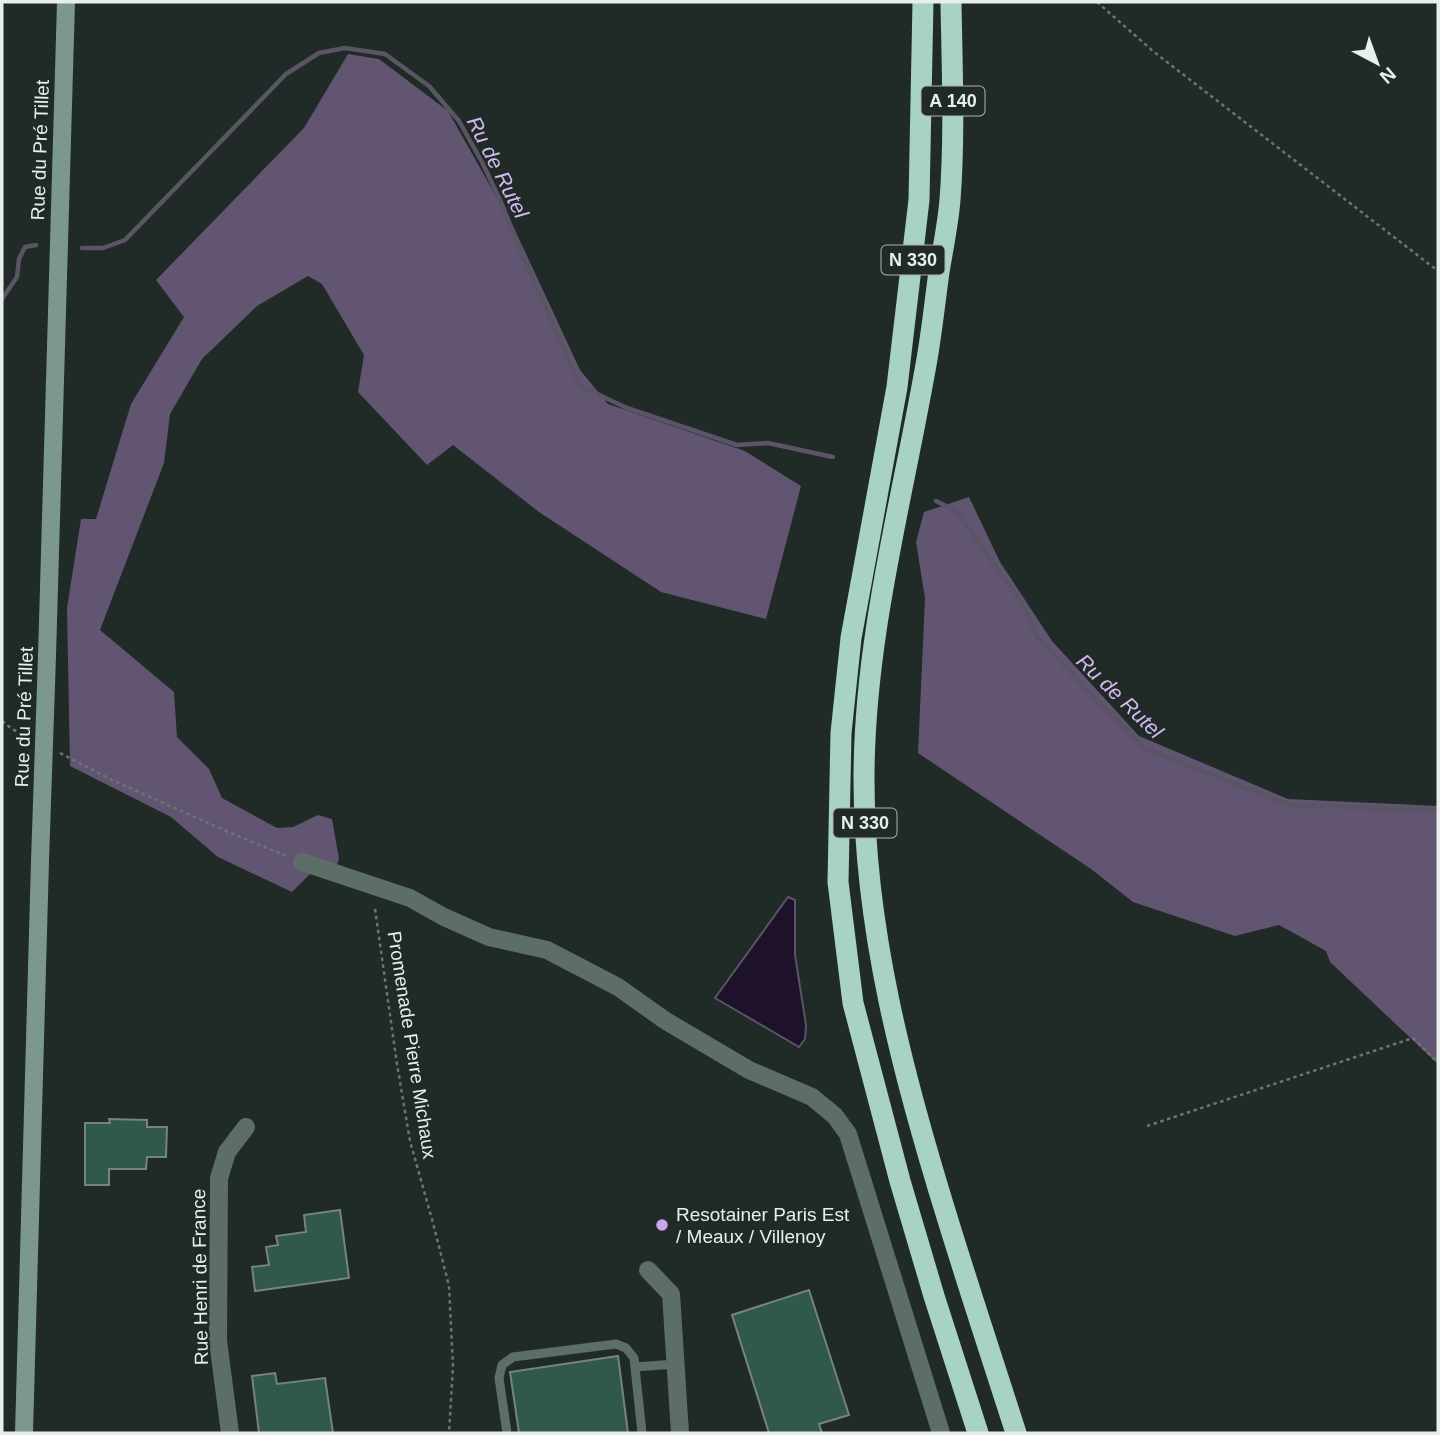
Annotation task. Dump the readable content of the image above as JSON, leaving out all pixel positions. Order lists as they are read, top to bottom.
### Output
{
  "streets": {
    "highway": ["A 140", "N 330"],
    "street": ["Rue du Pré Tillet", "Rue Henri de France"],
    "path": ["Promenade Pierre Michaux"]
  },
  "crossings": [
    ["A 140", "N 330"]
  ],
  "water": ["Ru de Rutel"],
  "places": ["Resotainer Paris Est / Meaux / Villenoy"],
  "north": "bottom right"
}
